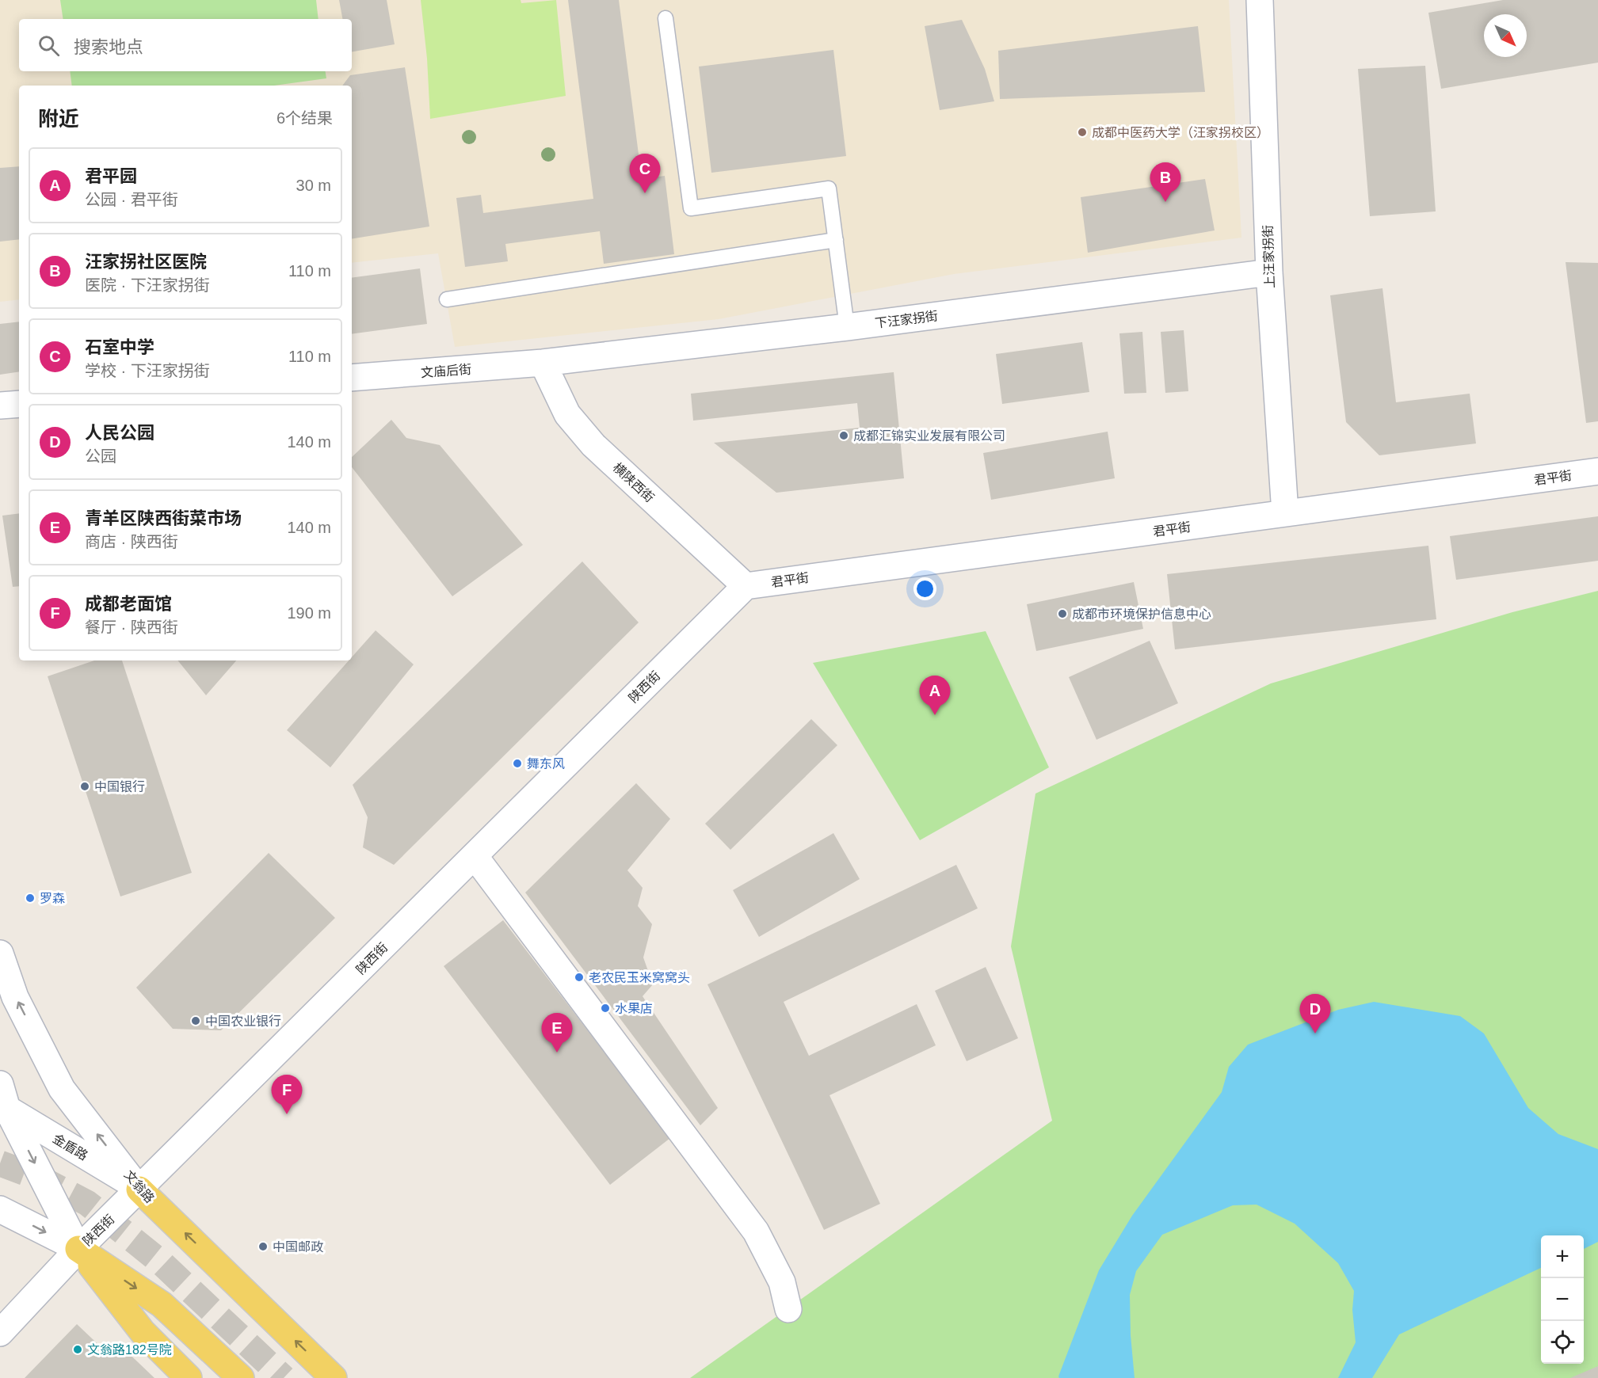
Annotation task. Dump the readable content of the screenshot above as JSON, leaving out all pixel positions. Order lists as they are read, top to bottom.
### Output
{
  "streets": {
    "main road": ["文翁路"],
    "street": [
      "上汪家拐街",
      "下汪家拐街",
      "文庙后街",
      "君平街",
      "横陕西街",
      "陕西街",
      "金盾路"
    ]
  },
  "crossings": [
    ["上汪家拐街", "下汪家拐街"],
    ["上汪家拐街", "君平街"],
    ["下汪家拐街", "文庙后街"],
    ["下汪家拐街", "横陕西街"],
    ["文庙后街", "横陕西街"],
    ["君平街", "横陕西街"],
    ["君平街", "陕西街"],
    ["横陕西街", "陕西街"],
    ["陕西街", "金盾路"],
    ["陕西街", "文翁路"],
    ["金盾路", "文翁路"]
  ],
  "places": [
    "成都中医药大学（汪家拐校区）",
    "成都汇锦实业发展有限公司",
    "成都市环境保护信息中心",
    "舞东风",
    "中国银行",
    "罗森",
    "老农民玉米窝窝头",
    "水果店",
    "中国农业银行",
    "中国邮政",
    "文翁路182号院"
  ],
  "north": "bottom right",
  "page": {
    "search": "搜索地点",
    "heading": ["附近", "6个结果"],
    "list": [
      {
        "mark": "A",
        "name": "君平园",
        "note": "公园 · 君平街",
        "value": "30 m"
      },
      {
        "mark": "B",
        "name": "汪家拐社区医院",
        "note": "医院 · 下汪家拐街",
        "value": "110 m"
      },
      {
        "mark": "C",
        "name": "石室中学",
        "note": "学校 · 下汪家拐街",
        "value": "110 m"
      },
      {
        "mark": "D",
        "name": "人民公园",
        "note": "公园",
        "value": "140 m"
      },
      {
        "mark": "E",
        "name": "青羊区陕西街菜市场",
        "note": "商店 · 陕西街",
        "value": "140 m"
      },
      {
        "mark": "F",
        "name": "成都老面馆",
        "note": "餐厅 · 陕西街",
        "value": "190 m"
      }
    ],
    "pins": [
      "C",
      "B",
      "A",
      "D",
      "E",
      "F"
    ],
    "map_buttons": ["+", "−"]
  }
}
